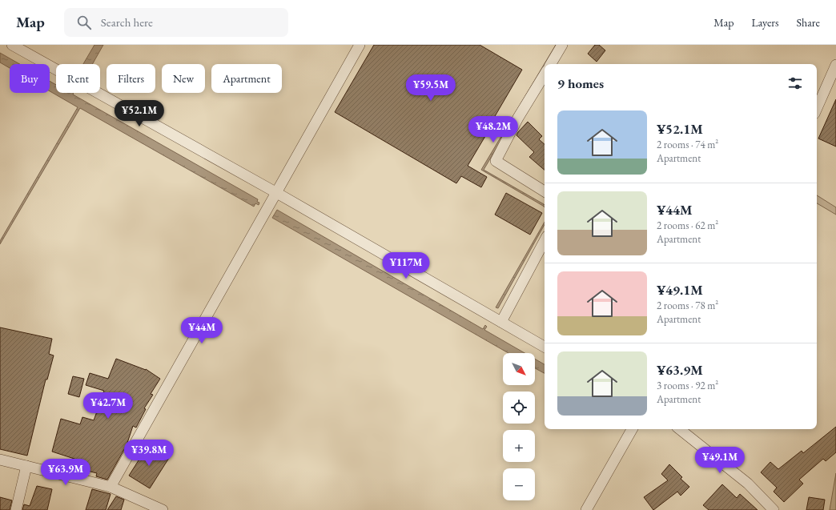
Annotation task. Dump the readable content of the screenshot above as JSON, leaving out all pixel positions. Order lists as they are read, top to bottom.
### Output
{
  "north": "bottom right",
  "page": {
    "header": "Map",
    "search": "Search here",
    "nav": ["Map", "Layers", "Share"],
    "chip": [
      "Buy",
      "Rent",
      "Filters",
      "New",
      "Apartment"
    ],
    "heading": "9 homes",
    "price": [
      "¥59.5M",
      "¥52.1M",
      "¥48.2M",
      "¥117M",
      "¥44M",
      "¥42.7M",
      "¥39.8M",
      "¥49.1M",
      "¥63.9M"
    ],
    "list": [
      {
        "name": "¥52.1M",
        "note": "2 rooms · 74 m² · Apartment"
      },
      {
        "name": "¥44M",
        "note": "2 rooms · 62 m² · Apartment"
      },
      {
        "name": "¥49.1M",
        "note": "2 rooms · 78 m² · Apartment"
      },
      {
        "name": "¥63.9M",
        "note": "3 rooms · 92 m² · Apartment"
      }
    ],
    "map_buttons": ["+", "−"]
  }
}
